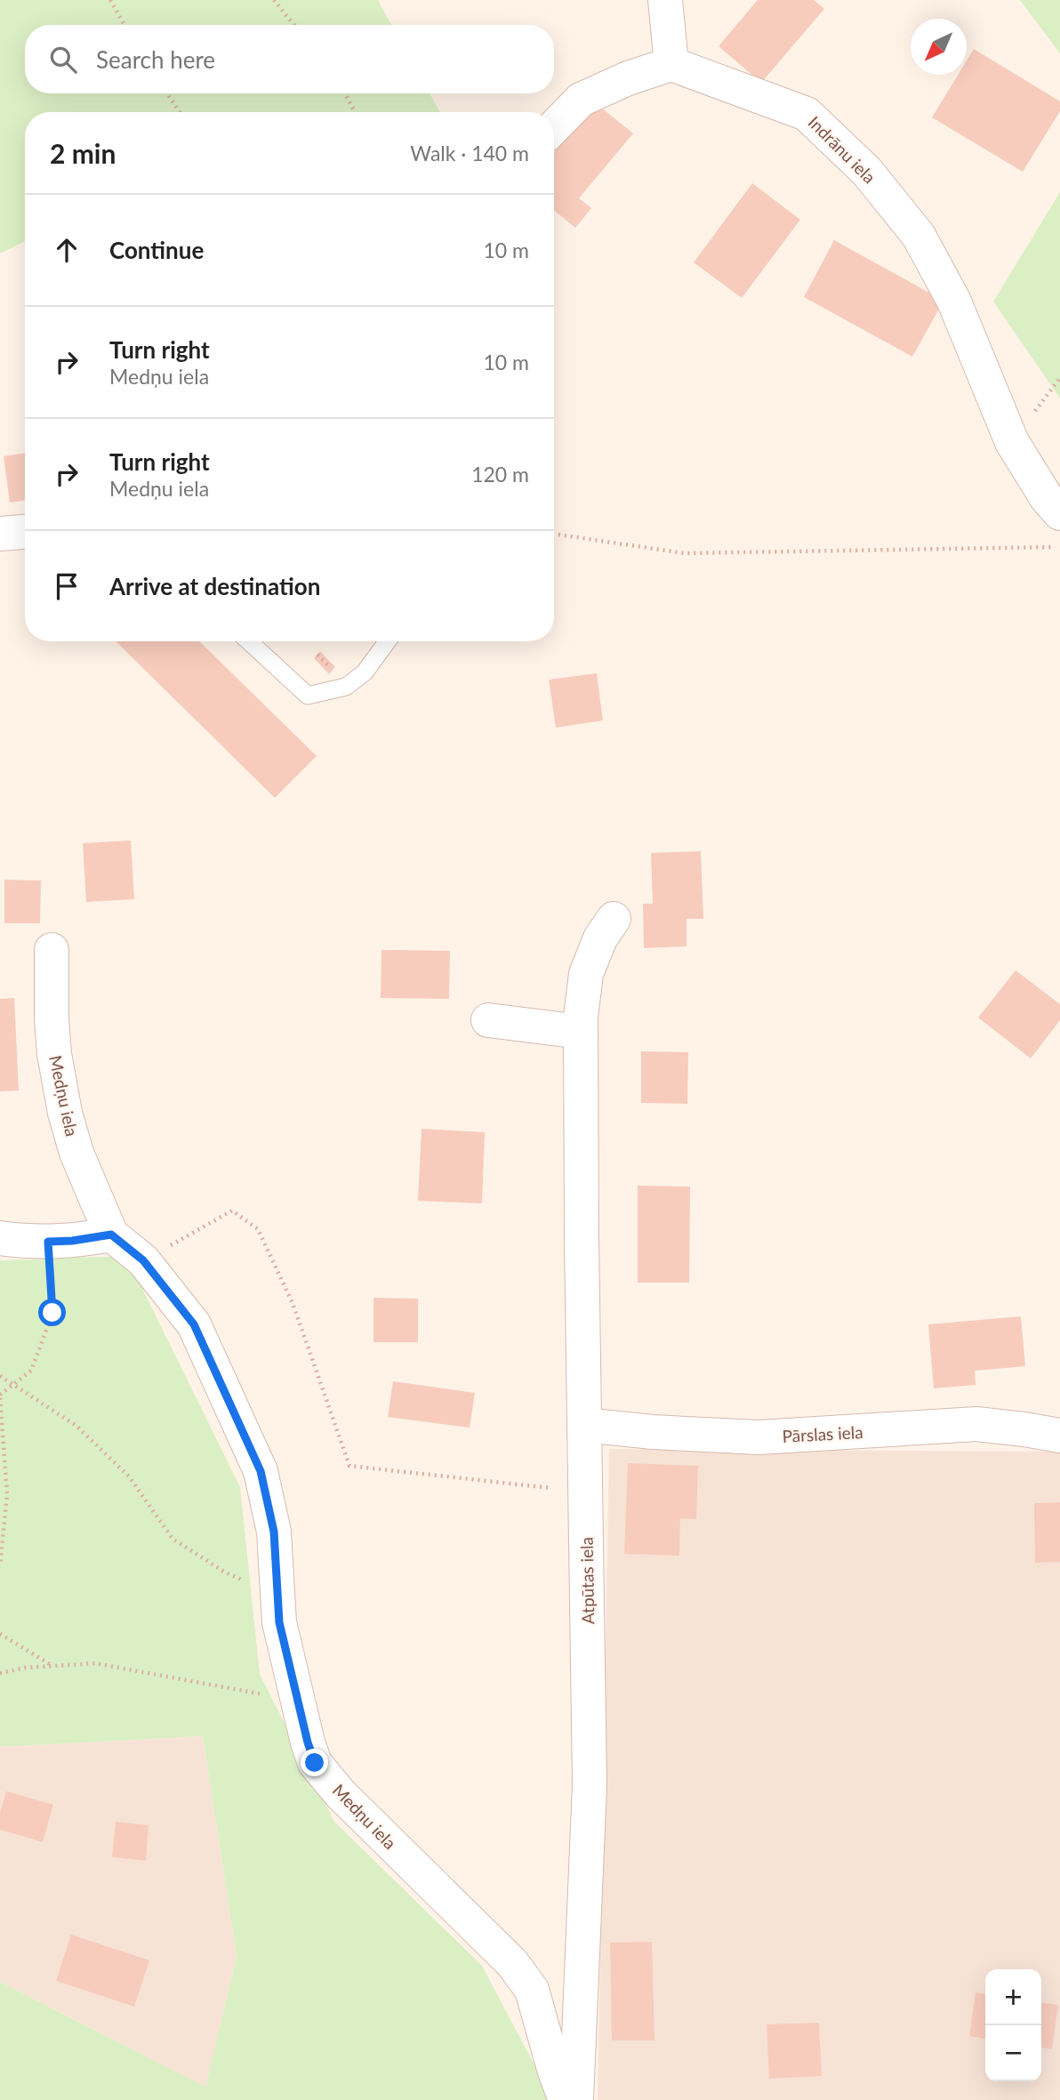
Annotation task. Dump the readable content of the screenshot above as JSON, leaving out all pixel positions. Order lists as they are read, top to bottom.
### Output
{
  "streets": {
    "street": [
      "Indrānu iela",
      "Medņu iela",
      "Pārslas iela",
      "Atpūtas iela"
    ]
  },
  "crossings": [
    ["Pārslas iela", "Atpūtas iela"]
  ],
  "north": "bottom left",
  "page": {
    "search": "Search here",
    "heading": ["2 min", "Walk · 140 m"],
    "list": [
      ["Continue", "10 m"],
      ["Turn right", "Medņu iela", "10 m"],
      ["Turn right", "Medņu iela", "120 m"],
      "Arrive at destination"
    ],
    "map_buttons": ["+", "−"]
  }
}
